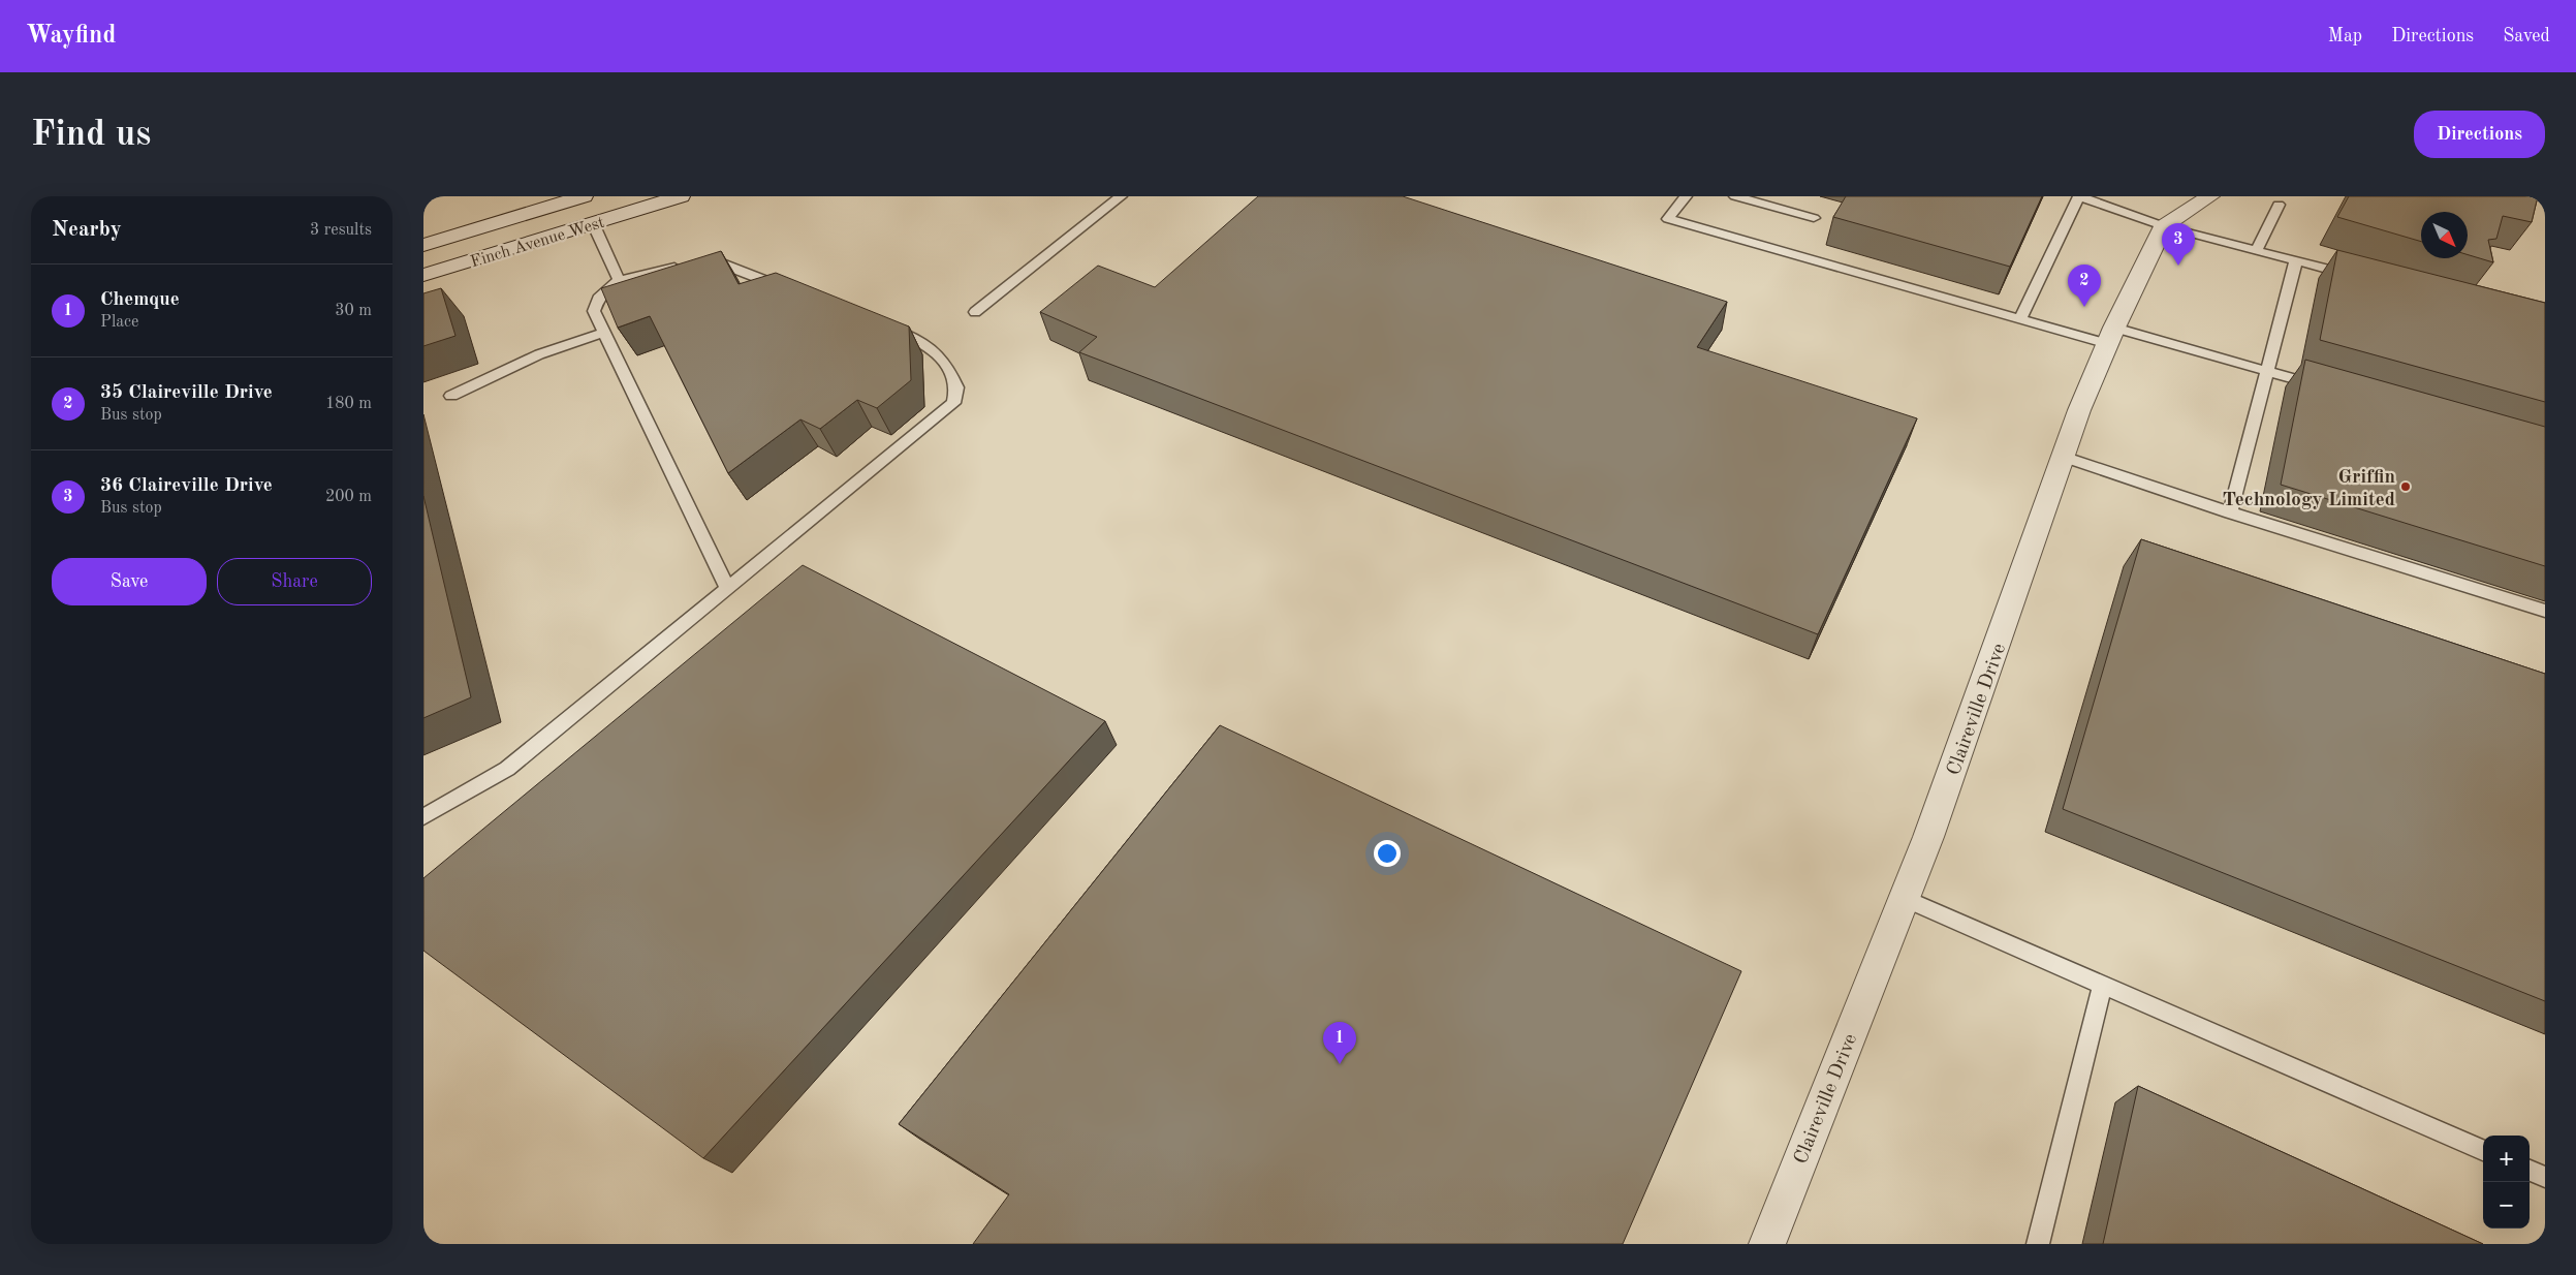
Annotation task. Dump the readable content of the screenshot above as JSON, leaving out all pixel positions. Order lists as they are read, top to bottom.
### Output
{
  "streets": {
    "street": ["Finch Avenue West", "Claireville Drive"]
  },
  "places": ["Griffin Technology Limited"],
  "north": "bottom right",
  "page": {
    "header": "Wayfind",
    "nav": ["Map", "Directions", "Saved"],
    "buttons": [
      "Directions",
      ["Save", "Share"]
    ],
    "title": "Find us",
    "heading": ["Nearby", "3 results"],
    "pins": ["3", "2", "1"],
    "list": [
      {
        "mark": "1",
        "name": "Chemque",
        "note": "Place",
        "value": "30 m"
      },
      {
        "mark": "2",
        "name": "35 Claireville Drive",
        "note": "Bus stop",
        "value": "180 m"
      },
      {
        "mark": "3",
        "name": "36 Claireville Drive",
        "note": "Bus stop",
        "value": "200 m"
      }
    ],
    "map_buttons": ["+", "−"]
  }
}
